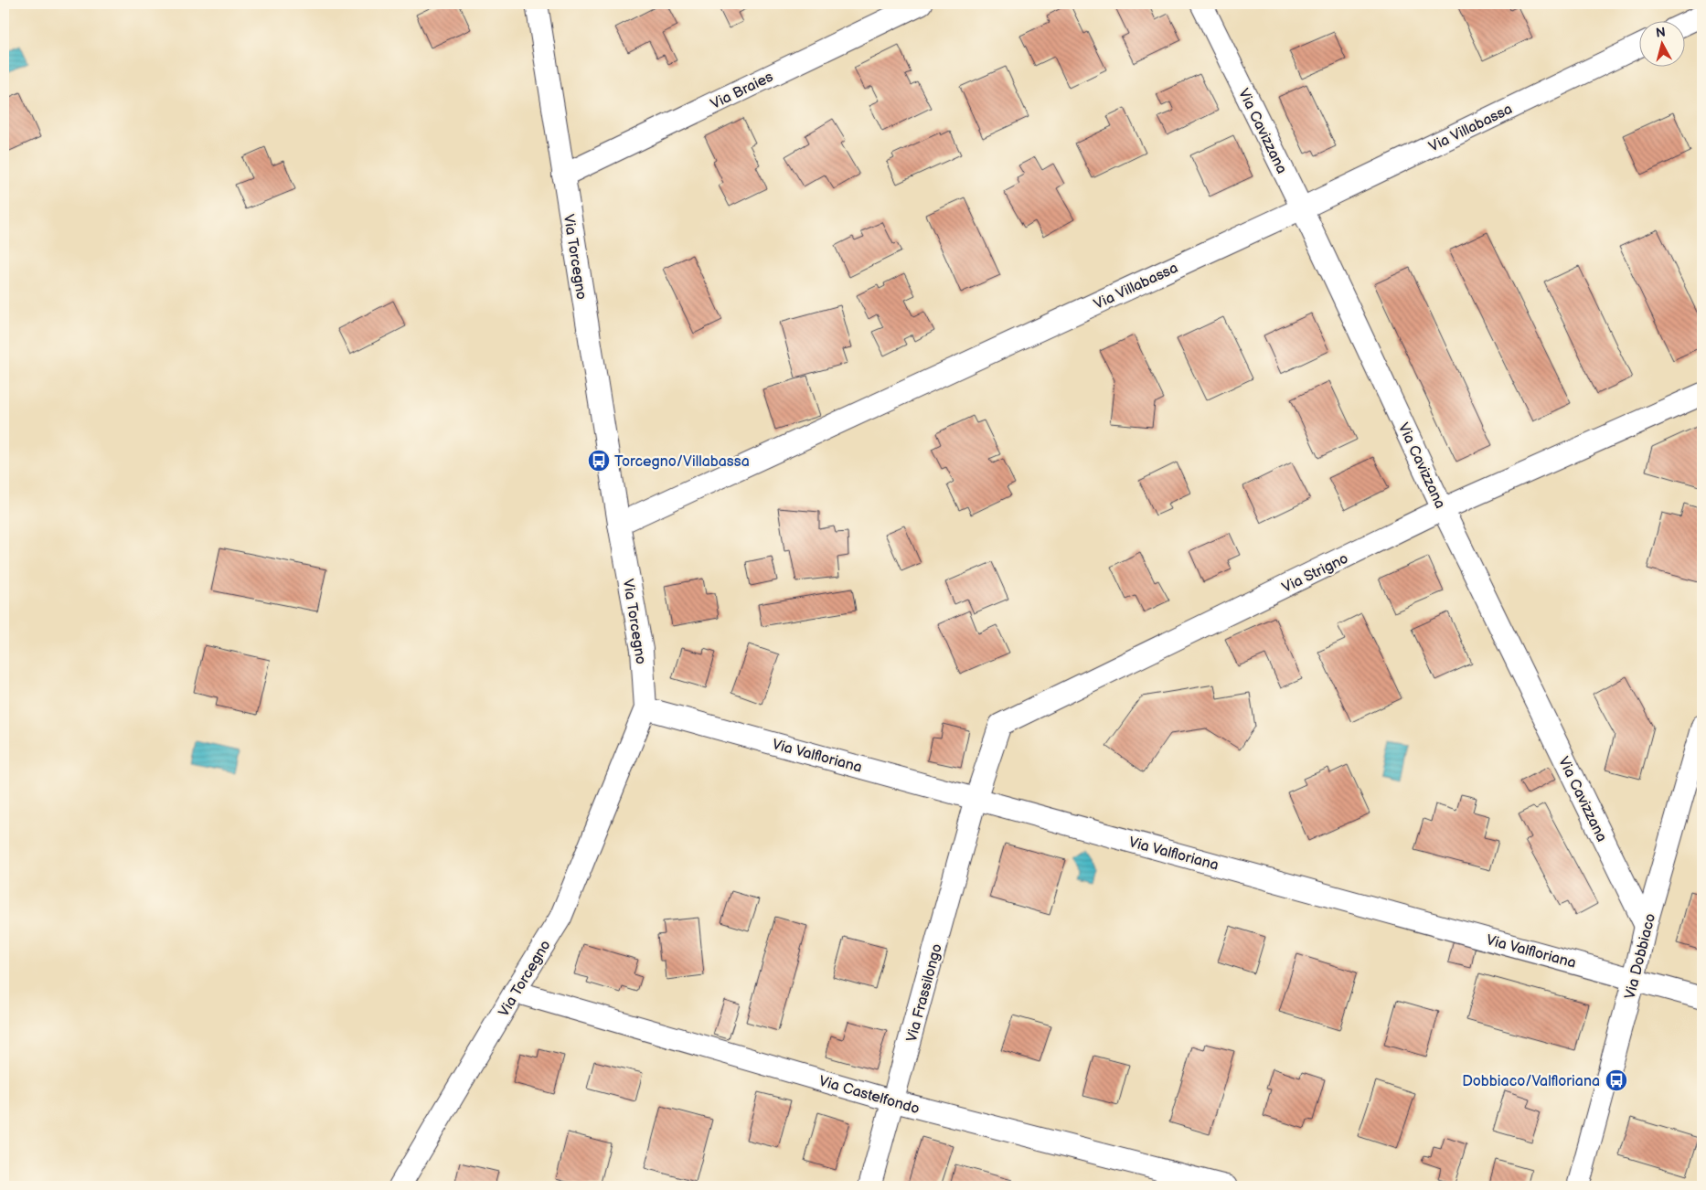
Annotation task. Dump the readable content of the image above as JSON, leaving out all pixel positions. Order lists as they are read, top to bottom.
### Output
{
  "streets": {
    "street": [
      "Via Braies",
      "Via Villabassa",
      "Via Cavizzana",
      "Via Torcegno",
      "Via Strigno",
      "Via Valfloriana",
      "Via Dobbiaco",
      "Via Frassilongo",
      "Via Castelfondo"
    ]
  },
  "crossings": [
    ["Via Braies", "Via Torcegno"],
    ["Via Villabassa", "Via Cavizzana"],
    ["Via Villabassa", "Via Torcegno"],
    ["Via Cavizzana", "Via Strigno"],
    ["Via Cavizzana", "Via Dobbiaco"],
    ["Via Torcegno", "Via Valfloriana"],
    ["Via Torcegno", "Via Castelfondo"],
    ["Via Strigno", "Via Valfloriana"],
    ["Via Strigno", "Via Frassilongo"],
    ["Via Valfloriana", "Via Dobbiaco"],
    ["Via Valfloriana", "Via Frassilongo"],
    ["Via Frassilongo", "Via Castelfondo"]
  ],
  "places": {
    "bus stop": ["Torcegno/Villabassa", "Dobbiaco/Valfloriana"]
  },
  "north": "top"
}
